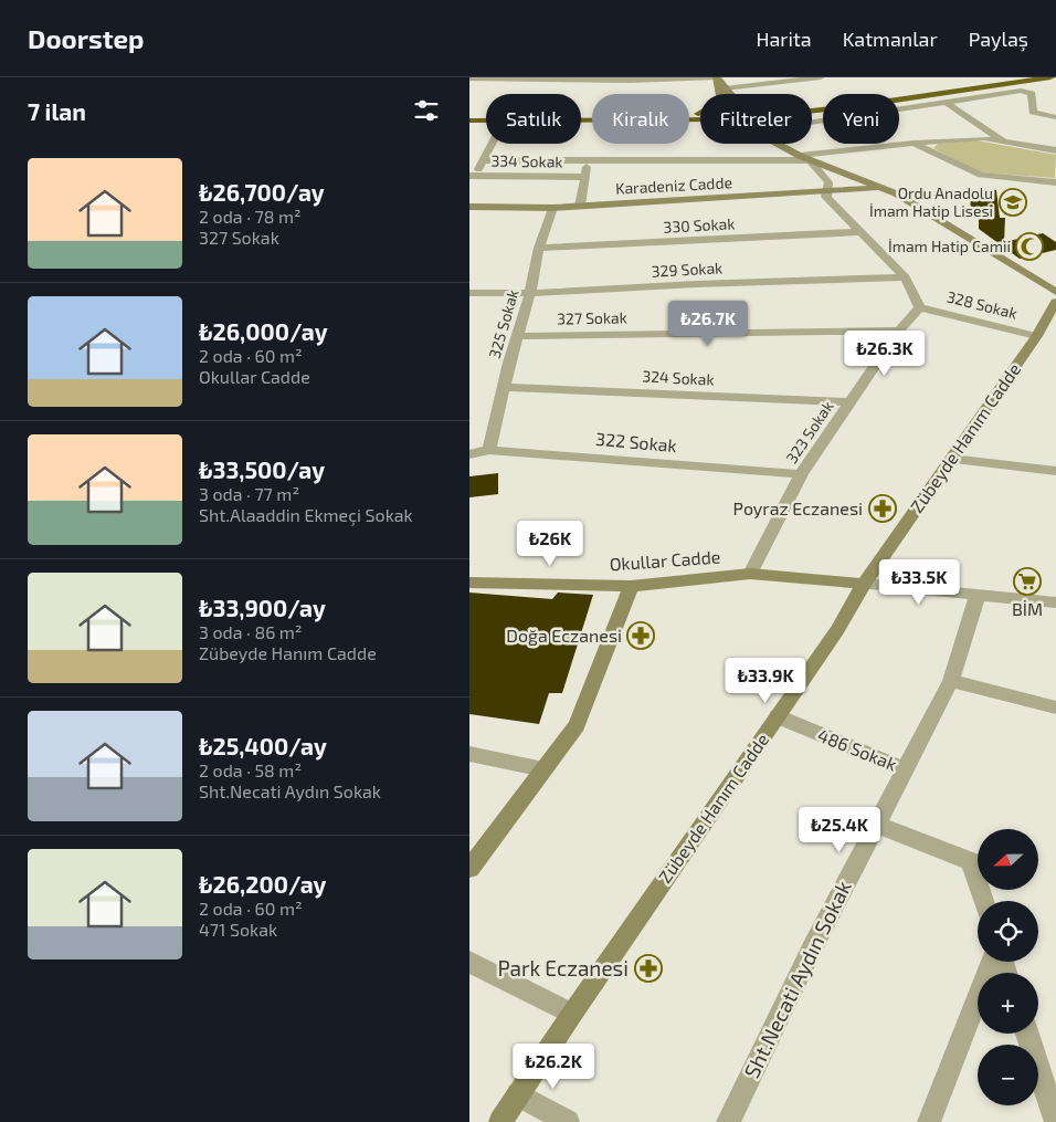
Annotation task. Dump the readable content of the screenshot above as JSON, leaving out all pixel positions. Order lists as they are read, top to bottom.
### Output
{
  "streets": {
    "street": [
      "334 Sokak",
      "Karadeniz Cadde",
      "330 Sokak",
      "329 Sokak",
      "328 Sokak",
      "327 Sokak",
      "325 Sokak",
      "324 Sokak",
      "323 Sokak",
      "Zübeyde Hanım Cadde",
      "322 Sokak",
      "Okullar Cadde",
      "486 Sokak",
      "Sht.Necati Aydın Sokak"
    ]
  },
  "crossings": [
    ["Karadeniz Cadde", "325 Sokak"],
    ["330 Sokak", "325 Sokak"],
    ["329 Sokak", "325 Sokak"],
    ["328 Sokak", "323 Sokak"],
    ["328 Sokak", "Zübeyde Hanım Cadde"],
    ["327 Sokak", "325 Sokak"],
    ["327 Sokak", "323 Sokak"],
    ["325 Sokak", "324 Sokak"],
    ["325 Sokak", "322 Sokak"],
    ["324 Sokak", "323 Sokak"],
    ["323 Sokak", "322 Sokak"],
    ["323 Sokak", "Okullar Cadde"],
    ["Zübeyde Hanım Cadde", "Okullar Cadde"],
    ["Zübeyde Hanım Cadde", "486 Sokak"],
    ["486 Sokak", "Sht.Necati Aydın Sokak"]
  ],
  "places": {
    "school or university": ["Ordu Anadolu İmam Hatip Lisesi"],
    "mosque": ["İmam Hatip Camii"],
    "pharmacy": ["Poyraz Eczanesi", "Doğa Eczanesi", "Park Eczanesi"],
    "supermarket": ["BİM"]
  },
  "north": "left",
  "page": {
    "header": "Doorstep",
    "nav": ["Harita", "Katmanlar", "Paylaş"],
    "heading": "7 ilan",
    "chip": [
      "Satılık",
      "Kiralık",
      "Filtreler",
      "Yeni"
    ],
    "list": [
      {
        "name": "₺26,700/ay",
        "note": "2 oda · 78 m² · 327 Sokak"
      },
      {
        "name": "₺26,000/ay",
        "note": "2 oda · 60 m² · Okullar Cadde"
      },
      {
        "name": "₺33,500/ay",
        "note": "3 oda · 77 m² · Sht.Alaaddin Ekmeçi Sokak"
      },
      {
        "name": "₺33,900/ay",
        "note": "3 oda · 86 m² · Zübeyde Hanım Cadde"
      },
      {
        "name": "₺25,400/ay",
        "note": "2 oda · 58 m² · Sht.Necati Aydın Sokak"
      },
      {
        "name": "₺26,200/ay",
        "note": "2 oda · 60 m² · 471 Sokak"
      }
    ],
    "price": [
      "₺26.7K",
      "₺26.3K",
      "₺26K",
      "₺33.5K",
      "₺33.9K",
      "₺25.4K",
      "₺26.2K"
    ],
    "map_buttons": ["+", "−"]
  }
}
